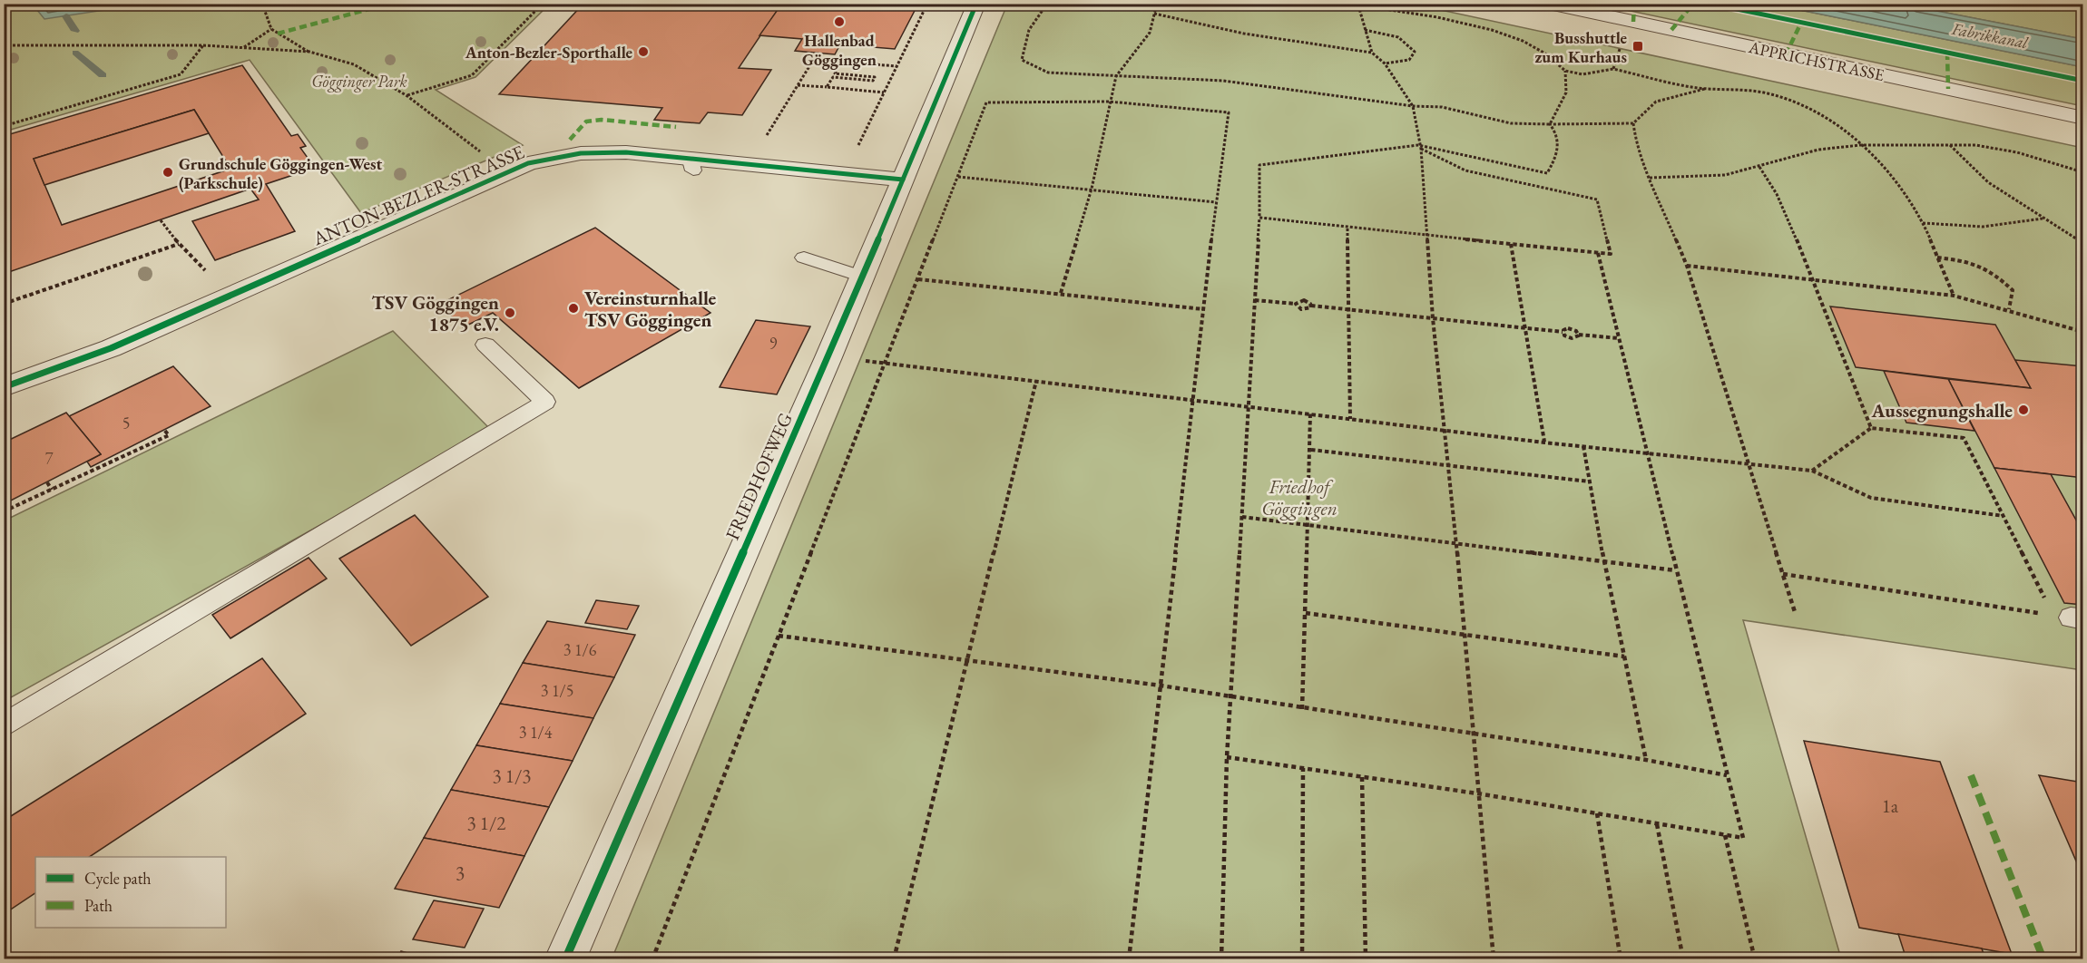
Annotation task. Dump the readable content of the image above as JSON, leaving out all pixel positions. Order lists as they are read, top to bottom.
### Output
{
  "streets": {
    "street": ["APPRICHSTRASSE", "ANTON-BEZLER-STRASSE", "FRIEDHOFWEG"]
  },
  "crossings": [
    ["ANTON-BEZLER-STRASSE", "FRIEDHOFWEG"]
  ],
  "water": ["Fabrikkanal"],
  "parks": ["Gögginger Park", "Friedhof Göggingen"],
  "places": {
    "other": [
      "Hallenbad Göggingen",
      "Anton-Bezler-Sporthalle",
      "Grundschule Göggingen-West (Parkschule)",
      "Vereinsturnhalle TSV Göggingen",
      "TSV Göggingen 1875 e.V.",
      "Aussegnungshalle"
    ],
    "transit": ["Busshuttle zum Kurhaus"]
  },
  "house_numbers": [
    "9",
    "5",
    "7",
    "3 1/6",
    "3 1/5",
    "3 1/4",
    "3 1/3",
    "1a",
    "3 1/2",
    "3"
  ],
  "legend": ["Cycle path", "Path"]
}
